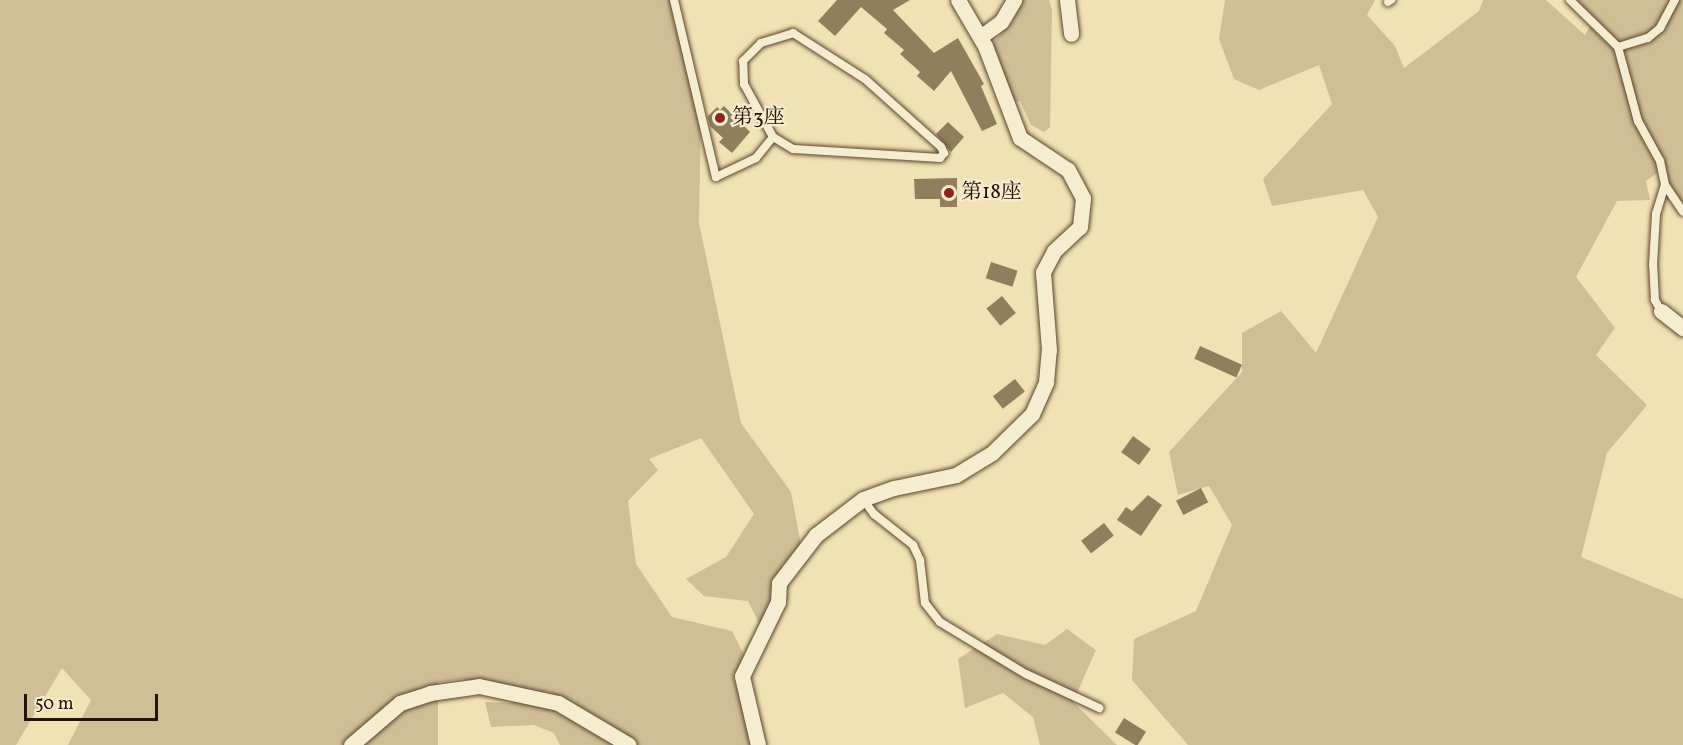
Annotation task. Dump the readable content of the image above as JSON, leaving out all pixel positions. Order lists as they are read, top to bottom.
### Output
{
  "places": ["第3座", "第18座"],
  "scale_bar": "50 m"
}
